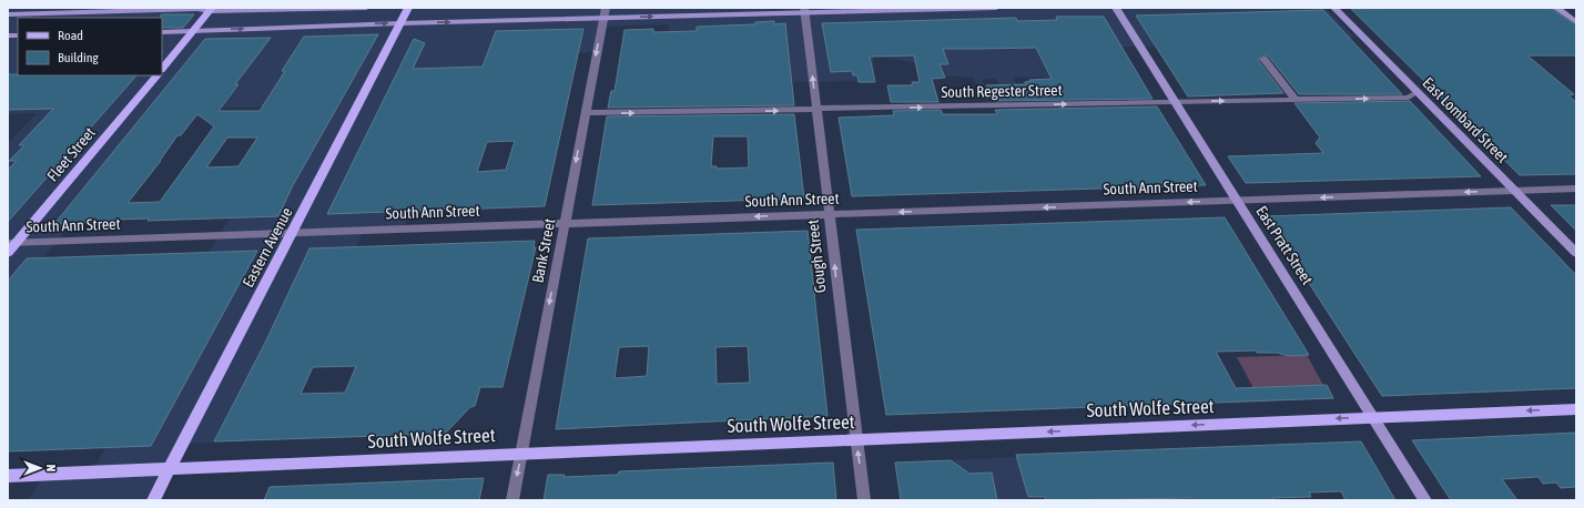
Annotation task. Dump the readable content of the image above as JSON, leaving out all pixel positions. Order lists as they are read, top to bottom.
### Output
{
  "streets": {
    "main road": [
      "East Lombard Street",
      "Fleet Street",
      "East Pratt Street",
      "Eastern Avenue",
      "South Wolfe Street"
    ],
    "street": [
      "South Regester Street",
      "South Ann Street",
      "Bank Street",
      "Gough Street"
    ]
  },
  "crossings": [
    ["South Regester Street", "East Lombard Street"],
    ["South Regester Street", "East Pratt Street"],
    ["South Regester Street", "Bank Street"],
    ["South Regester Street", "Gough Street"],
    ["East Lombard Street", "South Ann Street"],
    ["Fleet Street", "South Ann Street"],
    ["South Ann Street", "East Pratt Street"],
    ["South Ann Street", "Eastern Avenue"],
    ["South Ann Street", "Bank Street"],
    ["South Ann Street", "Gough Street"],
    ["East Pratt Street", "South Wolfe Street"],
    ["Eastern Avenue", "South Wolfe Street"],
    ["Bank Street", "South Wolfe Street"],
    ["Gough Street", "South Wolfe Street"]
  ],
  "one_way": [
    "South Regester Street",
    "South Ann Street",
    "Bank Street",
    "Gough Street",
    "South Wolfe Street"
  ],
  "legend": ["Road", "Building"],
  "north": "right"
}
